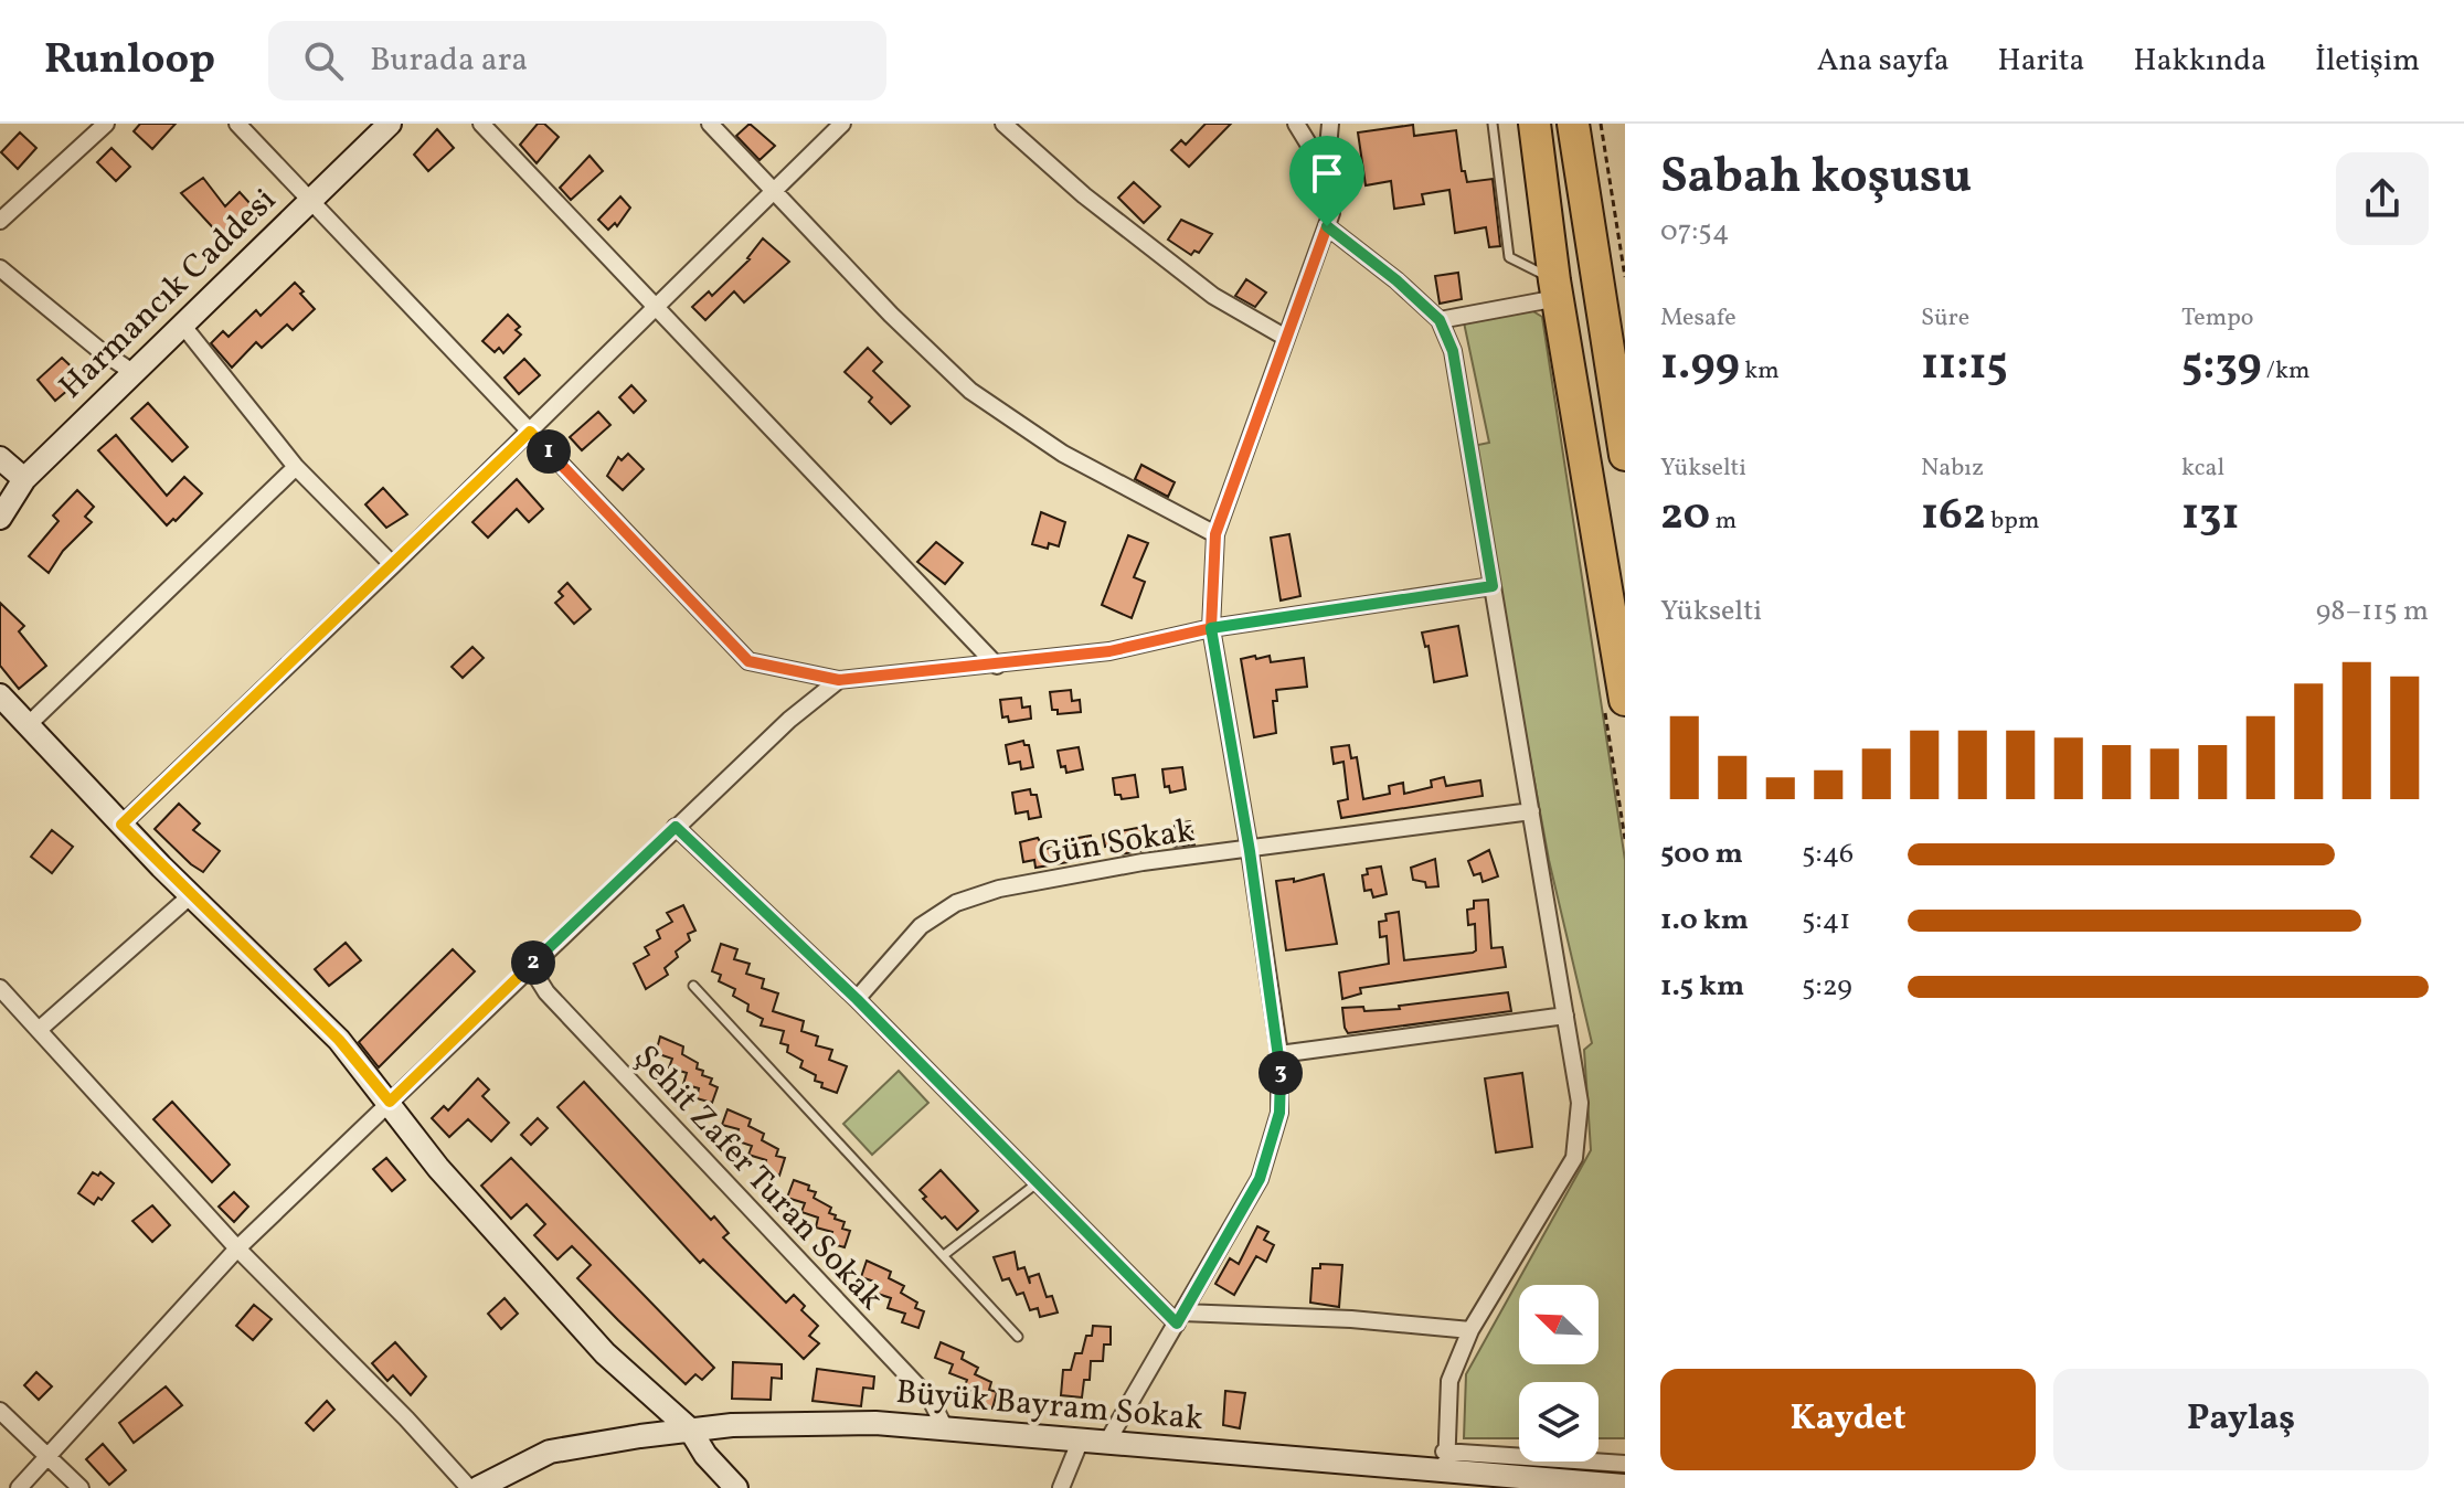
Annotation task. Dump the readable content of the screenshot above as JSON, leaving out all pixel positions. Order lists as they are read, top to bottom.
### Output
{
  "streets": {
    "street": [
      "Harmancık Caddesi",
      "Gün Sokak",
      "Şehit Zafer Turan Sokak",
      "Büyük Bayram Sokak"
    ]
  },
  "crossings": [
    ["Şehit Zafer Turan Sokak", "Büyük Bayram Sokak"]
  ],
  "north": "top left",
  "page": {
    "header": "Runloop",
    "search": "Burada ara",
    "nav": [
      "Ana sayfa",
      "Harita",
      "Hakkında",
      "İletişim"
    ],
    "heading": ["Sabah koşusu", "07:54"],
    "stats": [
      ["Mesafe", "1.99 km"],
      ["Süre", "11:15"],
      ["Tempo", "5:39 /km"],
      ["Yükselti", "20 m"],
      ["Nabız", "162 bpm"],
      ["kcal", "131"]
    ],
    "pins": ["1", "2", "3"],
    "chart": ["Yükselti", "98–115 m"],
    "list": [
      {
        "name": "500 m",
        "note": "5:46"
      },
      {
        "name": "1.0 km",
        "note": "5:41"
      },
      {
        "name": "1.5 km",
        "note": "5:29"
      }
    ],
    "buttons": ["Kaydet", "Paylaş"]
  }
}
